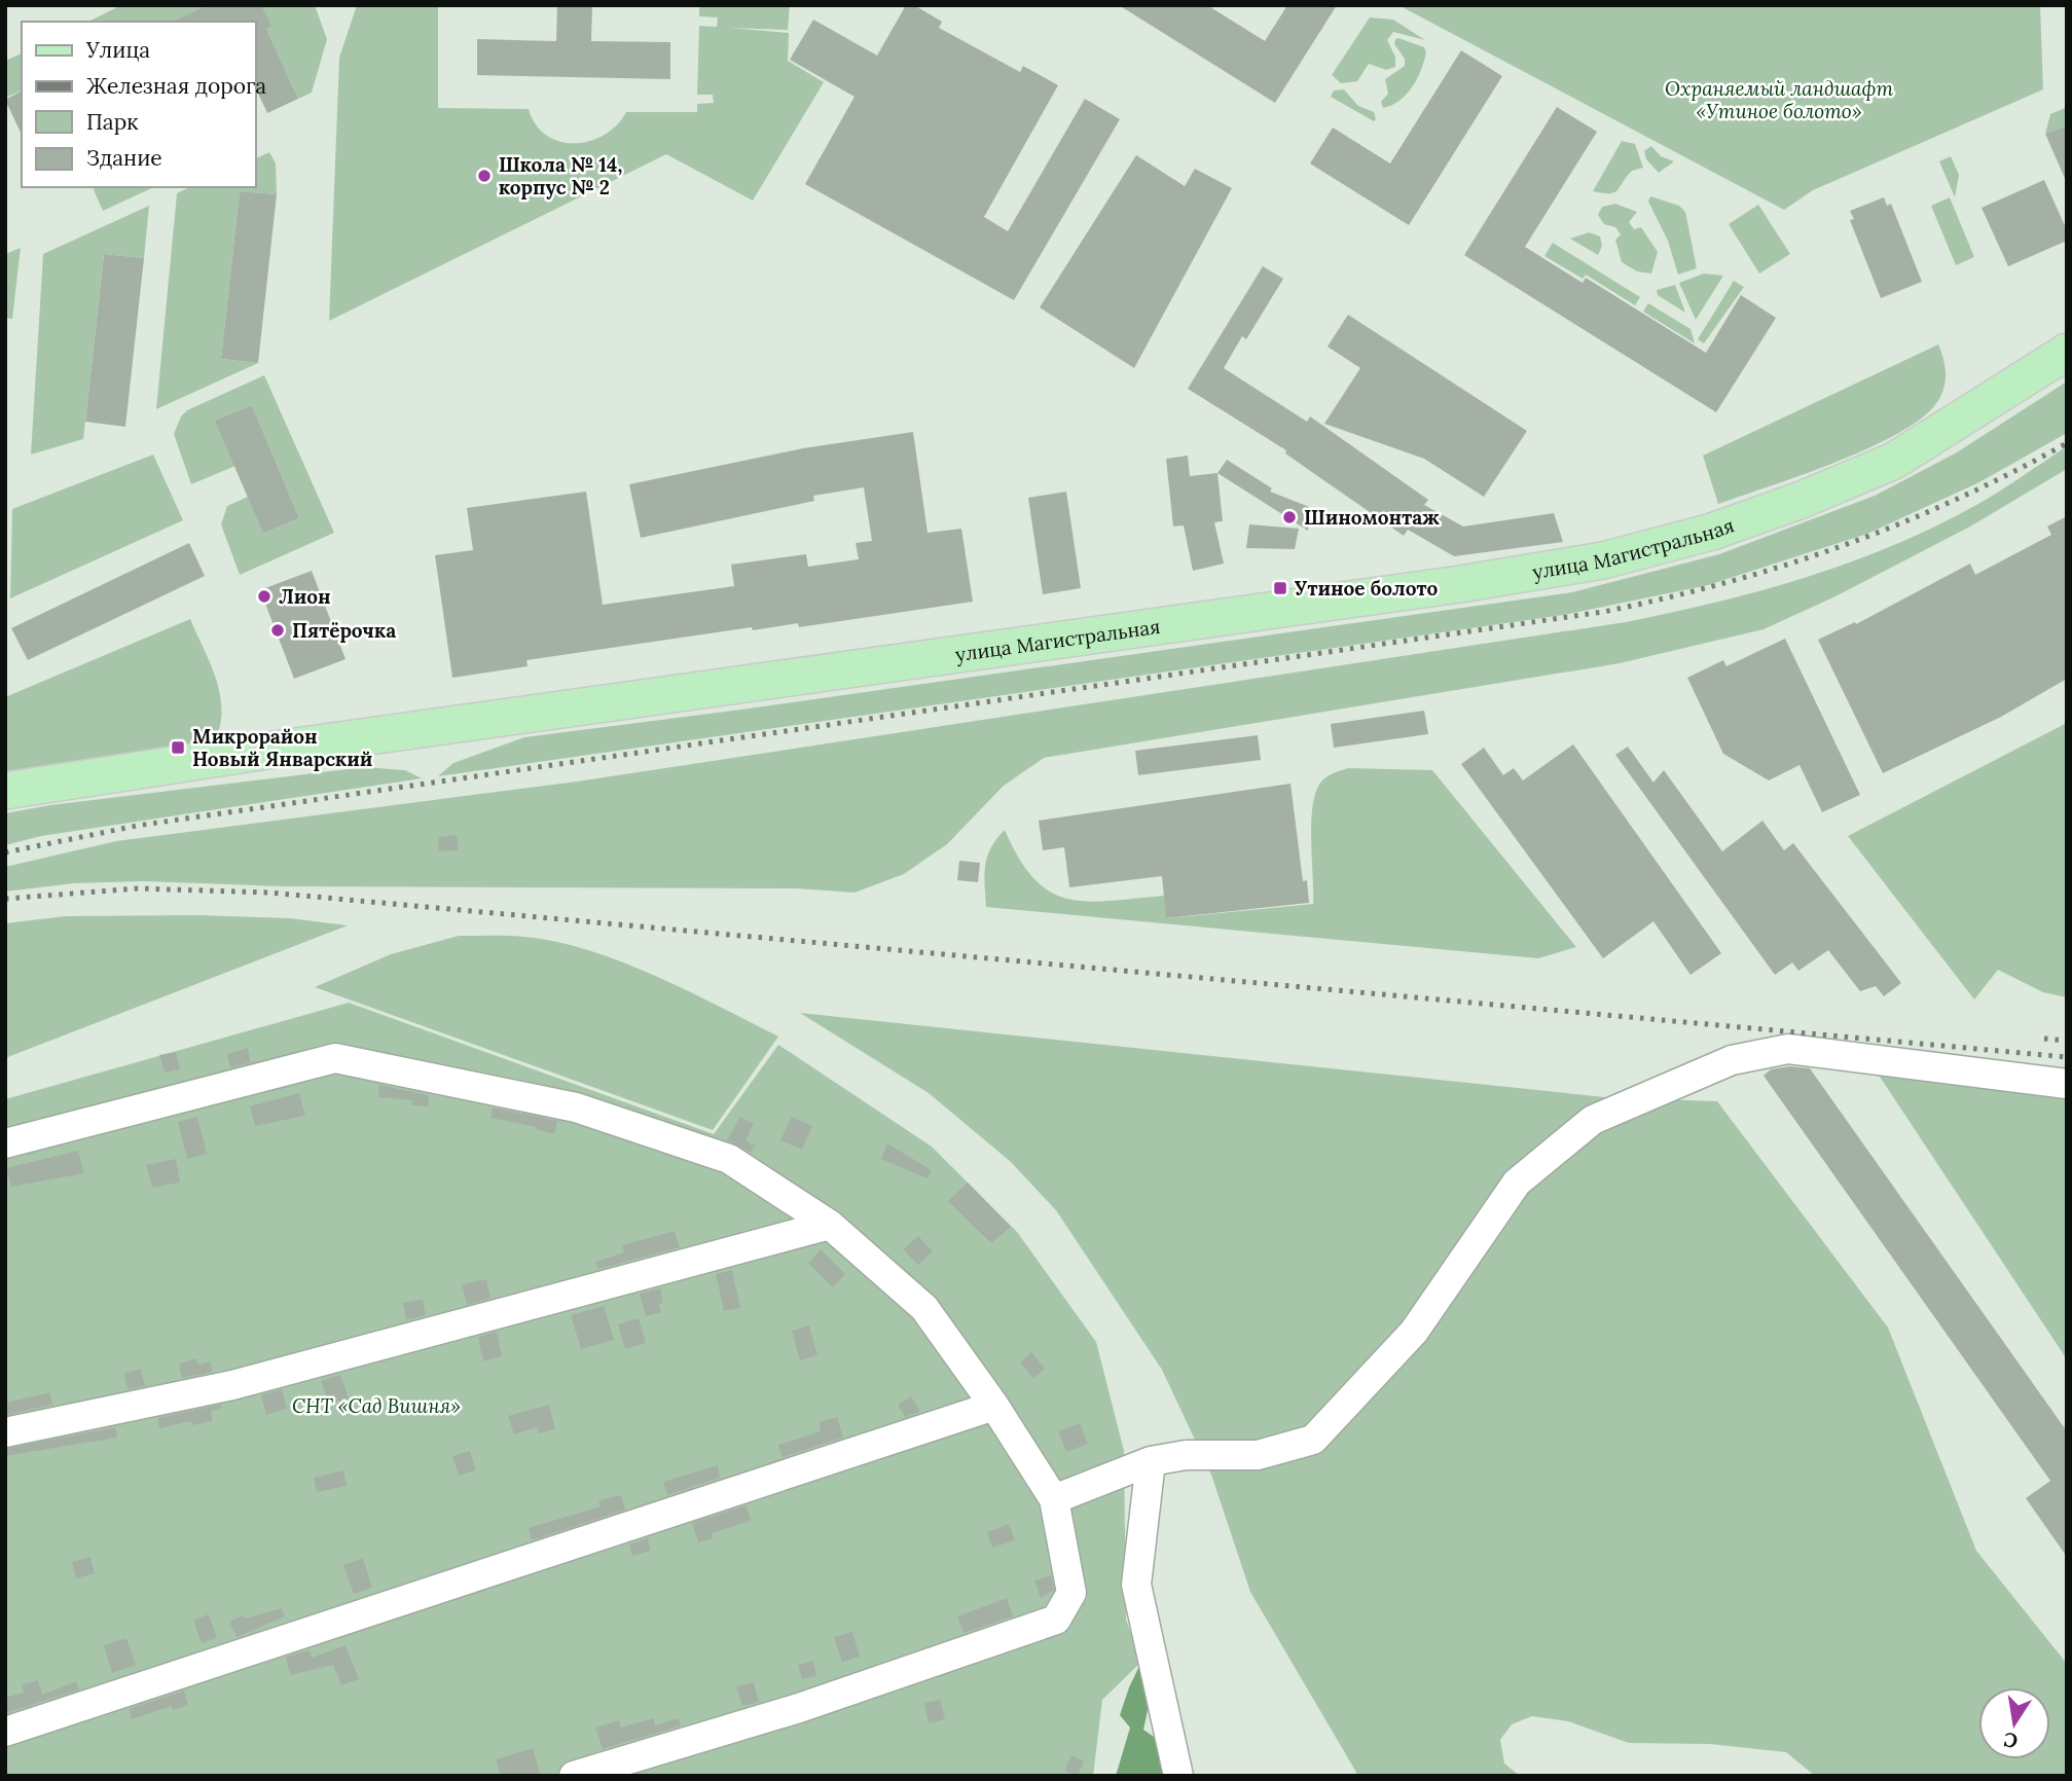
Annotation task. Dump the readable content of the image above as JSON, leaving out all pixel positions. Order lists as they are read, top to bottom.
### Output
{
  "streets": {
    "main road": ["улица Магистральная"]
  },
  "parks": ["Охраняемый ландшафт «Утиное болото»", "СНТ «Сад Вишня»"],
  "places": {
    "other": [
      "Школа № 14, корпус № 2",
      "Шиномонтаж",
      "Лион",
      "Пятёрочка"
    ],
    "transit": ["Утиное болото", "Микрорайон Новый Январский"]
  },
  "legend": [
    "Улица",
    "Железная дорога",
    "Парк",
    "Здание"
  ],
  "north": "bottom"
}
